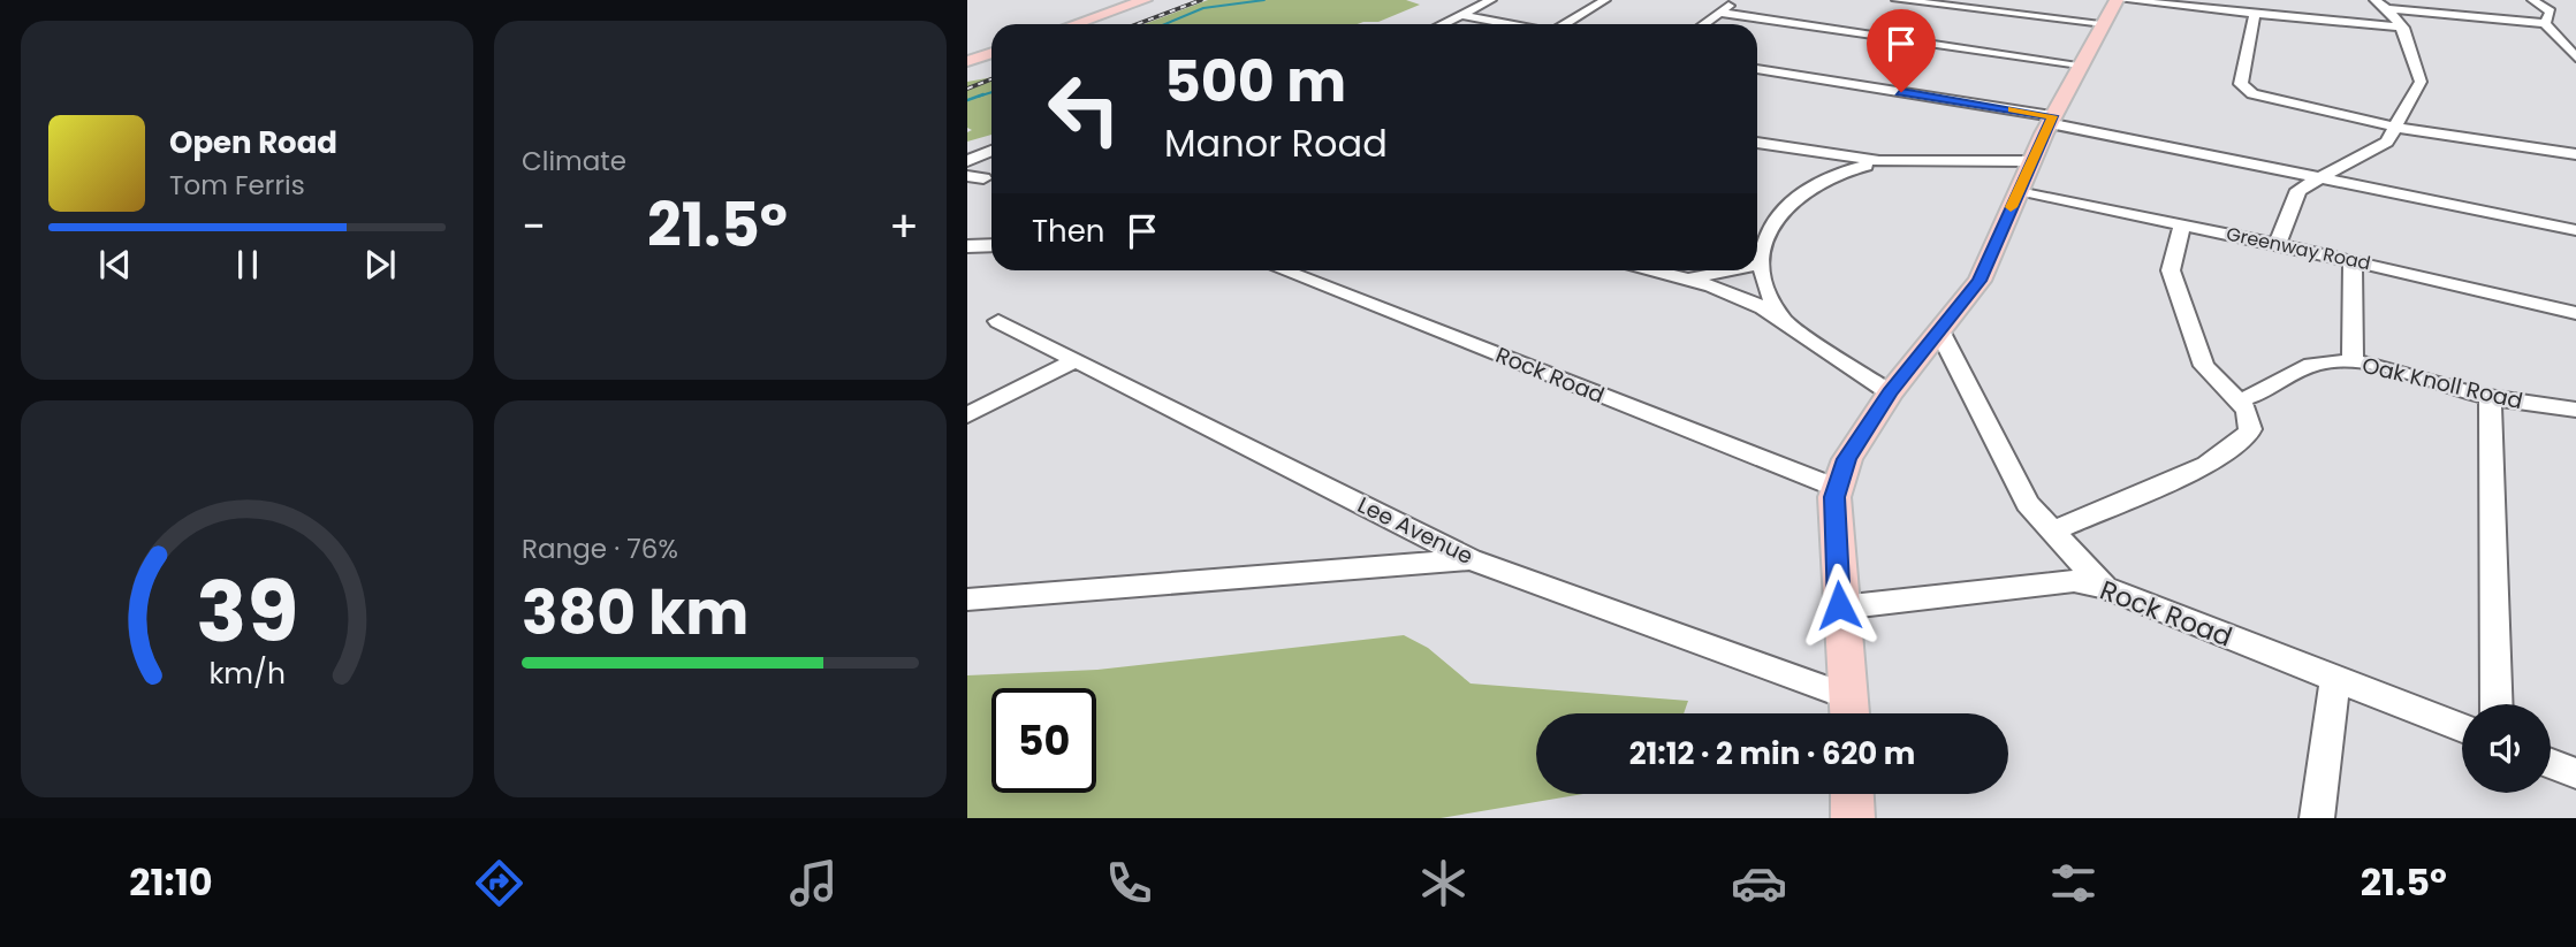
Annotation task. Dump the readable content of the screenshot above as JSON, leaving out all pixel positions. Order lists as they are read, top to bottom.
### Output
{
  "streets": {
    "street": [
      "Greenway Road",
      "Rock Road",
      "Oak Knoll Road",
      "Lee Avenue"
    ]
  },
  "page": {
    "tile": [
      "Climate",
      ["Range · 76%", "380 km"]
    ],
    "turn": ["500 m", "Manor Road"],
    "song": ["Open Road", "Tom Ferris"],
    "heat": ["−", "21.5°", "+"],
    "then": "Then",
    "limit": "50",
    "trip": "21:12 · 2 min · 620 m",
    "tabs": ["21:10", "21.5°"],
    "gauge": ["39", "km/h"]
  }
}
